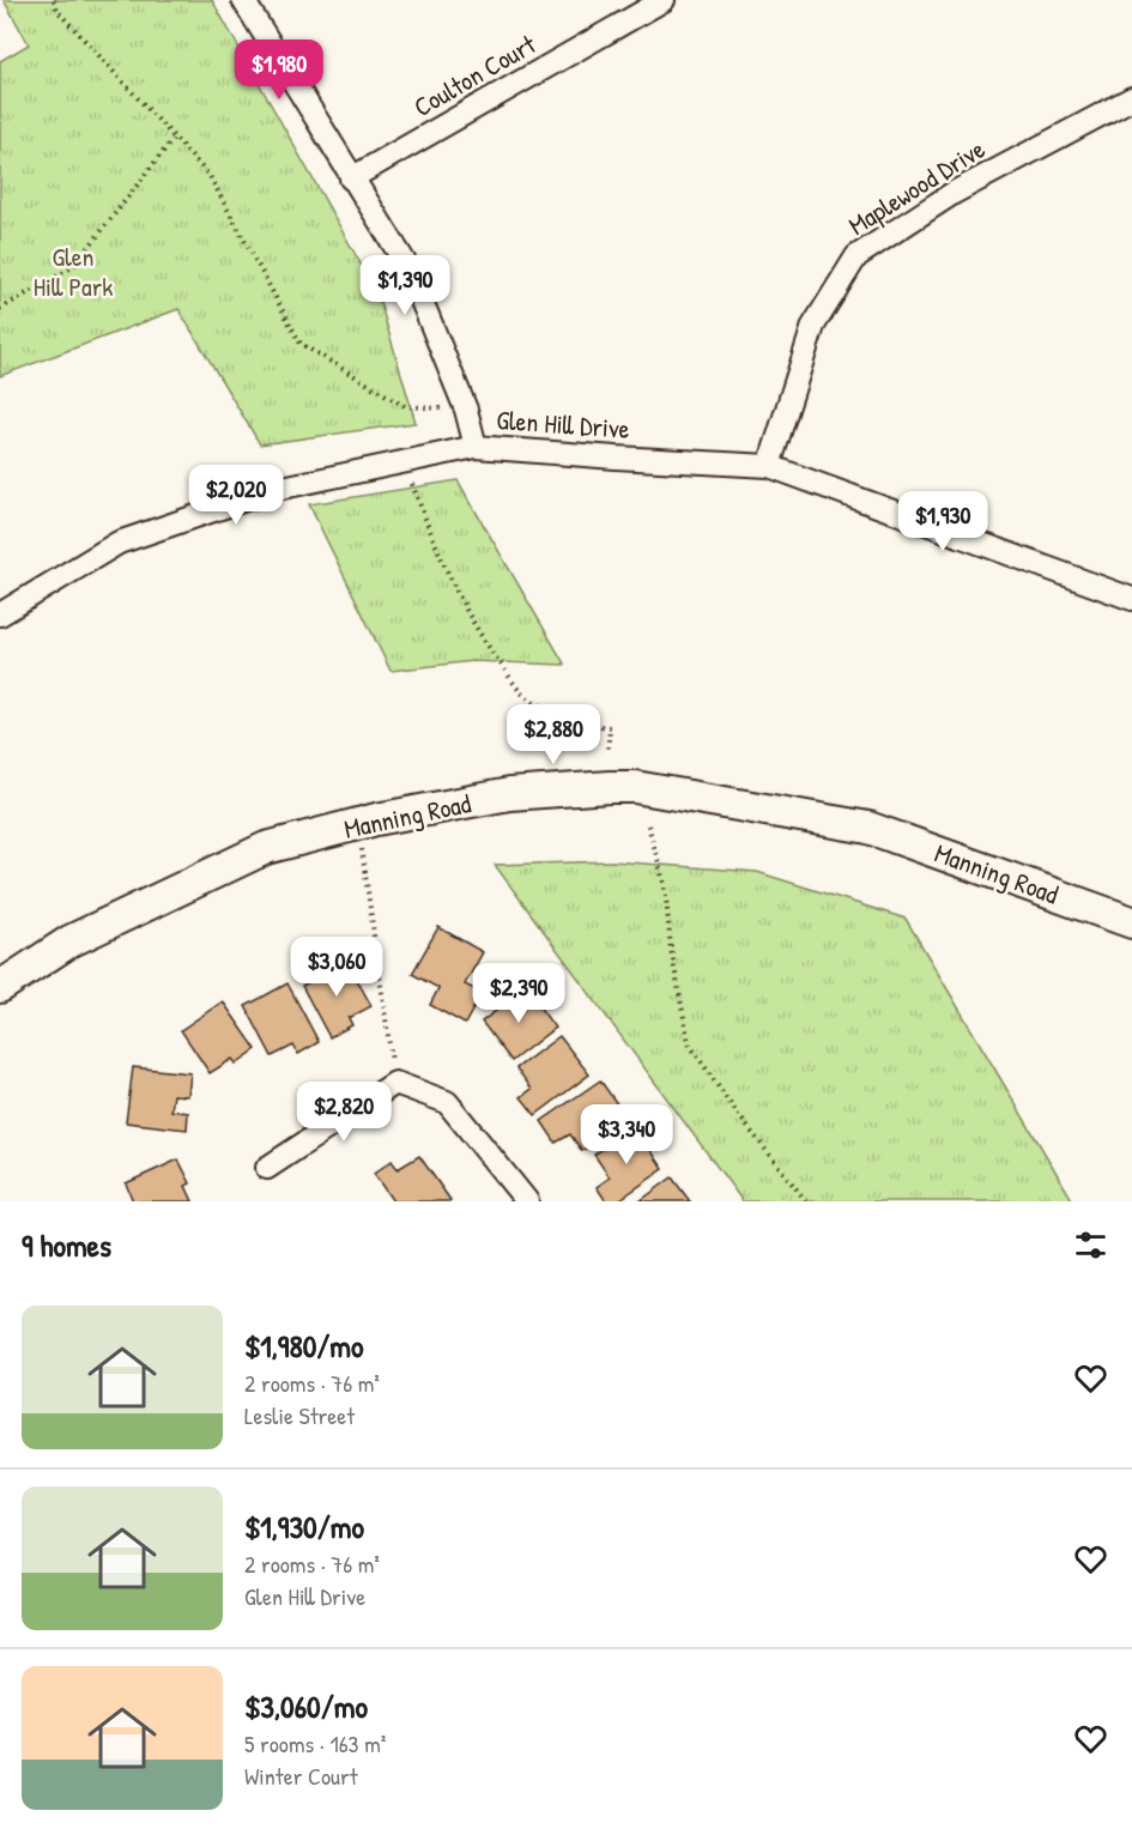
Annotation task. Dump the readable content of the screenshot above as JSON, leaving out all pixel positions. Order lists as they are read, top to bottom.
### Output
{
  "streets": {
    "main road": ["Manning Road"],
    "street": ["Coulton Court", "Maplewood Drive", "Glen Hill Drive"]
  },
  "crossings": [
    ["Maplewood Drive", "Glen Hill Drive"]
  ],
  "parks": ["Glen Hill Park"],
  "page": {
    "price": [
      "$1,980",
      "$1,390",
      "$2,020",
      "$1,930",
      "$2,880",
      "$3,060",
      "$2,390",
      "$2,820",
      "$3,340"
    ],
    "heading": "9 homes",
    "list": [
      {
        "name": "$1,980/mo",
        "note": "2 rooms · 76 m² · Leslie Street"
      },
      {
        "name": "$1,930/mo",
        "note": "2 rooms · 76 m² · Glen Hill Drive"
      },
      {
        "name": "$3,060/mo",
        "note": "5 rooms · 163 m² · Winter Court"
      }
    ]
  }
}
